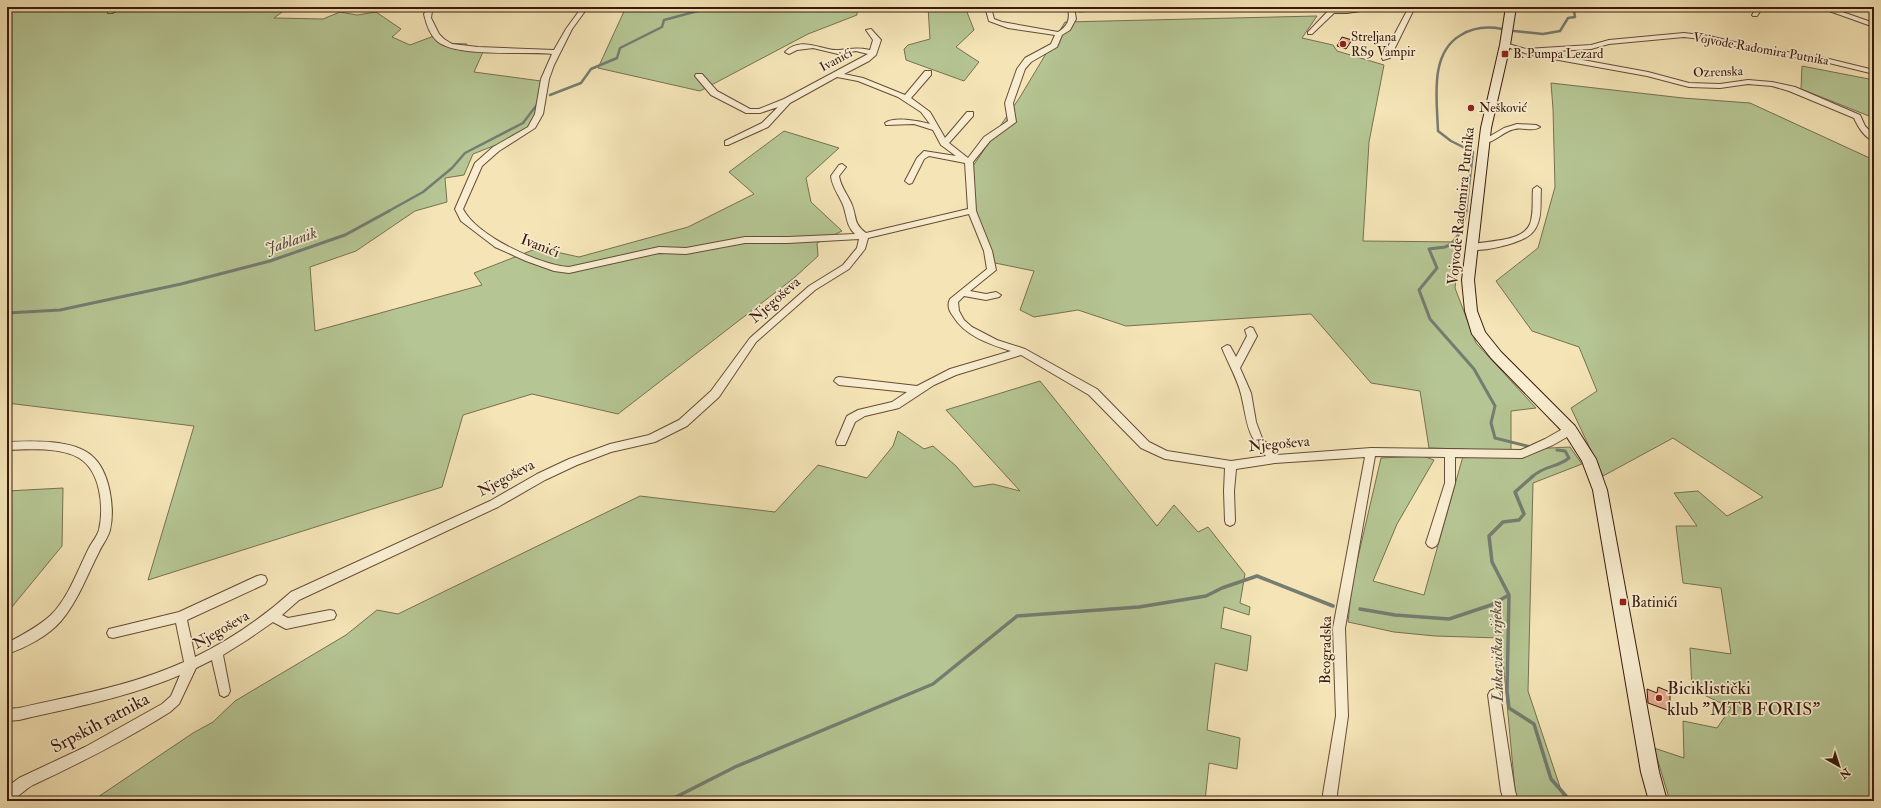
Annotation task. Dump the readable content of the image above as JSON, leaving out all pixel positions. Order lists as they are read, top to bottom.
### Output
{
  "streets": {
    "main road": ["Vojvode Radomira Putnika"],
    "street": [
      "Ivanići",
      "Ozrenska",
      "Njegoševa",
      "Beogradska",
      "Srpskih ratnika"
    ]
  },
  "crossings": [
    ["Vojvode Radomira Putnika", "Ozrenska"],
    ["Vojvode Radomira Putnika", "Njegoševa"],
    ["Ivanići", "Njegoševa"],
    ["Njegoševa", "Beogradska"],
    ["Njegoševa", "Srpskih ratnika"]
  ],
  "water": ["Jablanik", "Lukavička rijeka"],
  "places": {
    "other": ["Streljana RS9 Vampir", "Nešković", "Biciklistički klub \"MTB FORIS\""],
    "transit": ["B. Pumpa Lezard", "Batinići"]
  },
  "north": "bottom right"
}
